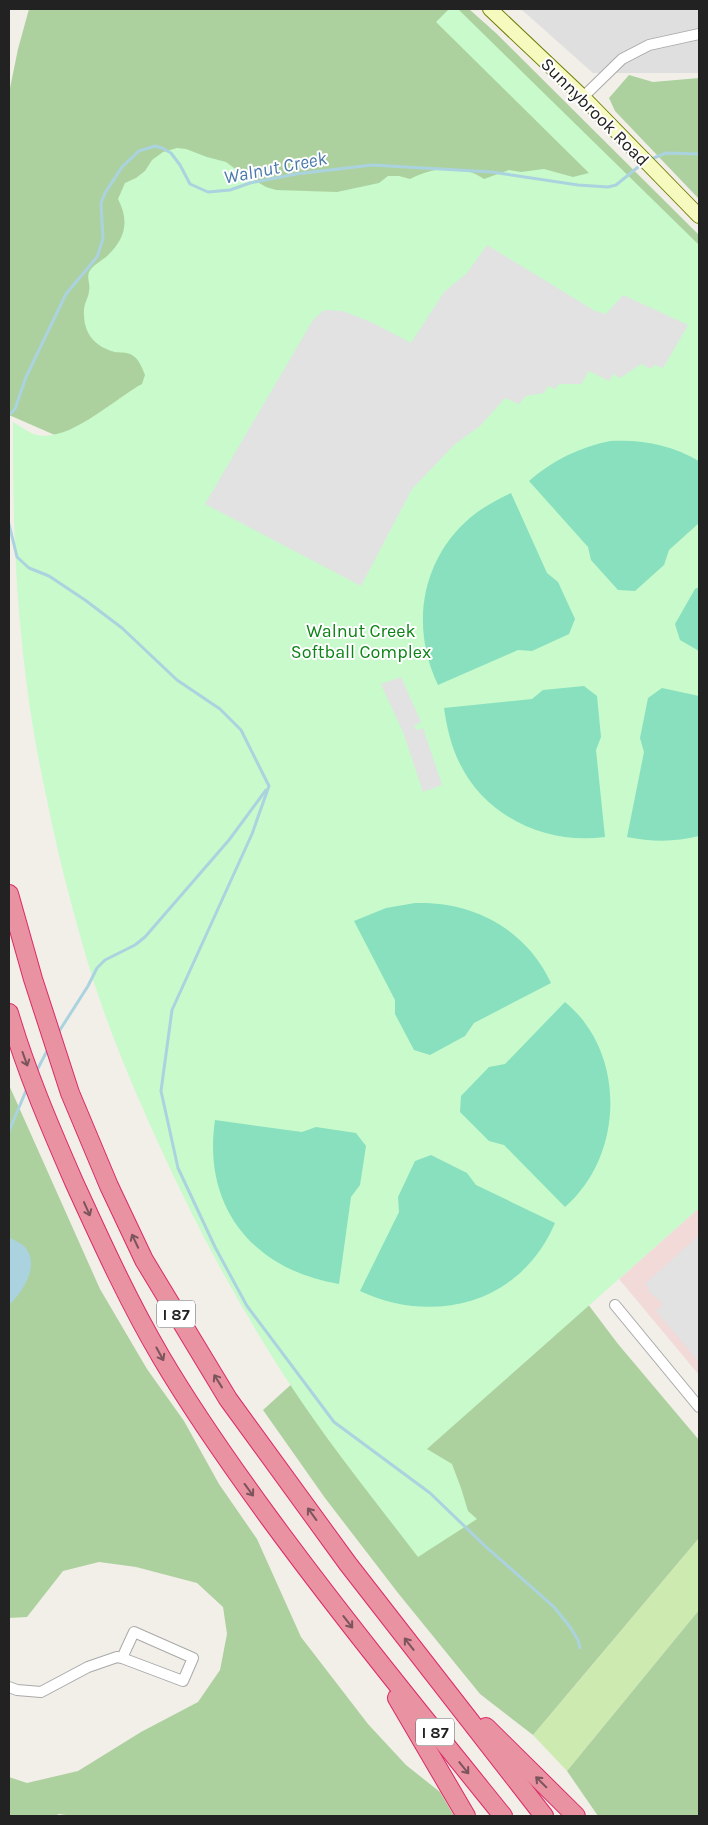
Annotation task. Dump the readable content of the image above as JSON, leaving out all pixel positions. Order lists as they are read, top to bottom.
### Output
{
  "streets": {
    "highway": ["I 87"],
    "main road": ["Sunnybrook Road"]
  },
  "water": ["Walnut Creek"],
  "parks": ["Walnut Creek Softball Complex"]
}
